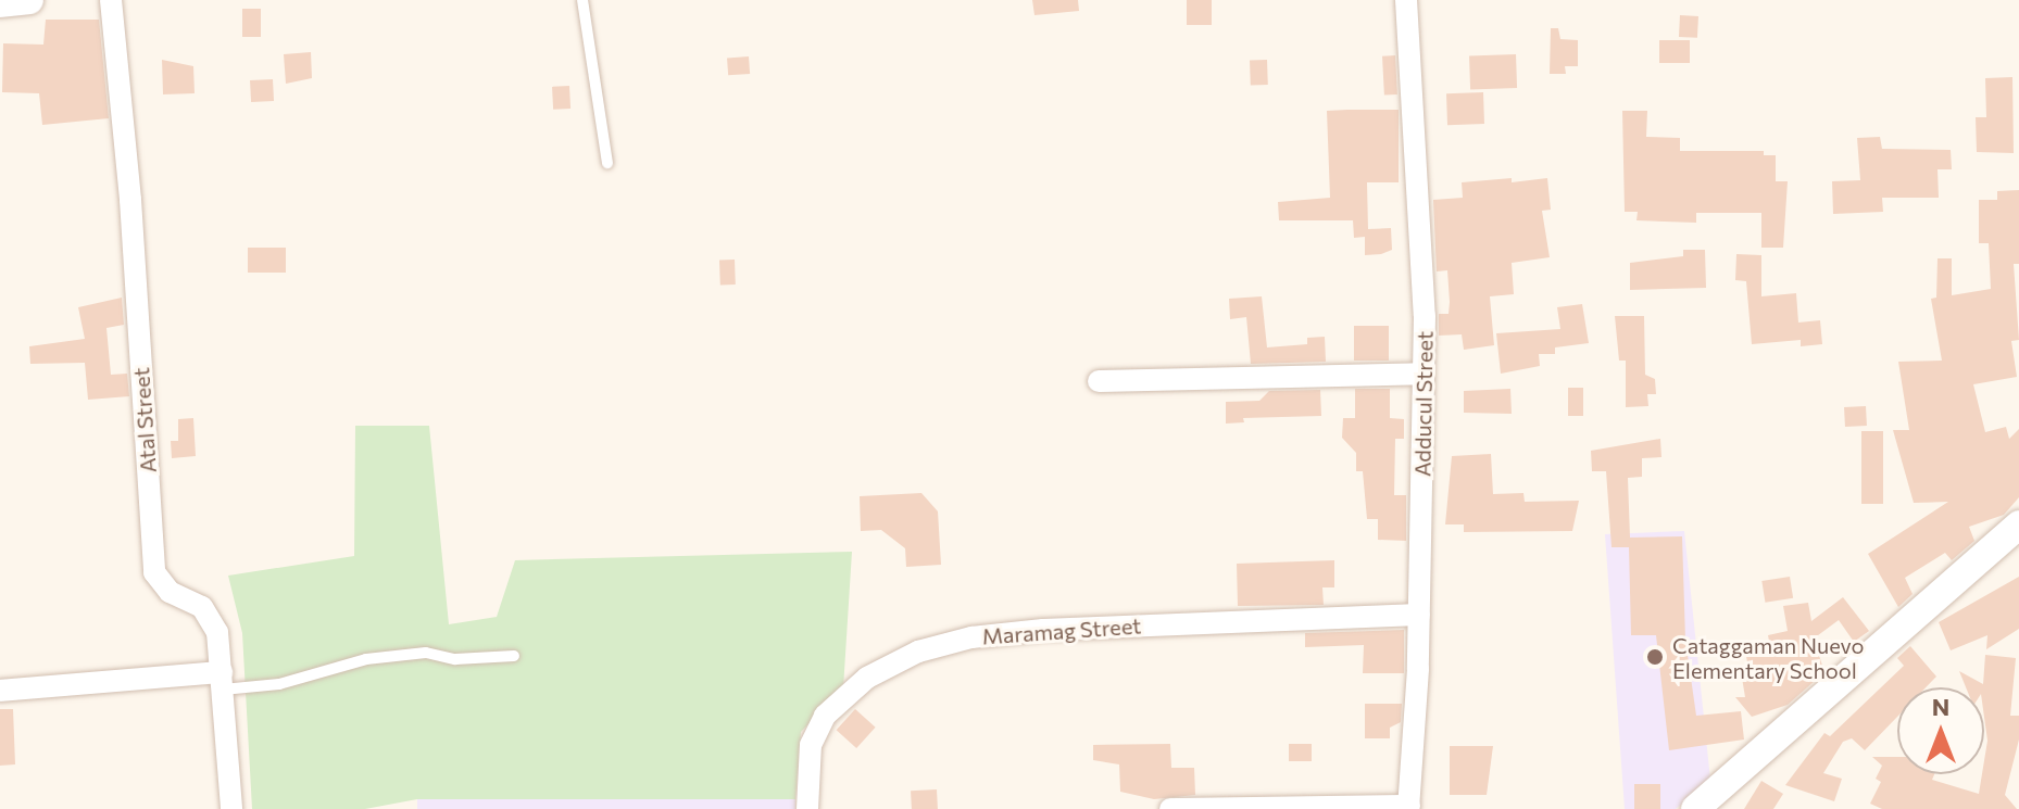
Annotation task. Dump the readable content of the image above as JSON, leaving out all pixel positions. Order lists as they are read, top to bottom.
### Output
{
  "streets": {
    "street": ["Adducul Street", "Atal Street", "Maramag Street"]
  },
  "crossings": [
    ["Adducul Street", "Maramag Street"]
  ],
  "places": ["Cataggaman Nuevo Elementary School"],
  "north": "top"
}
